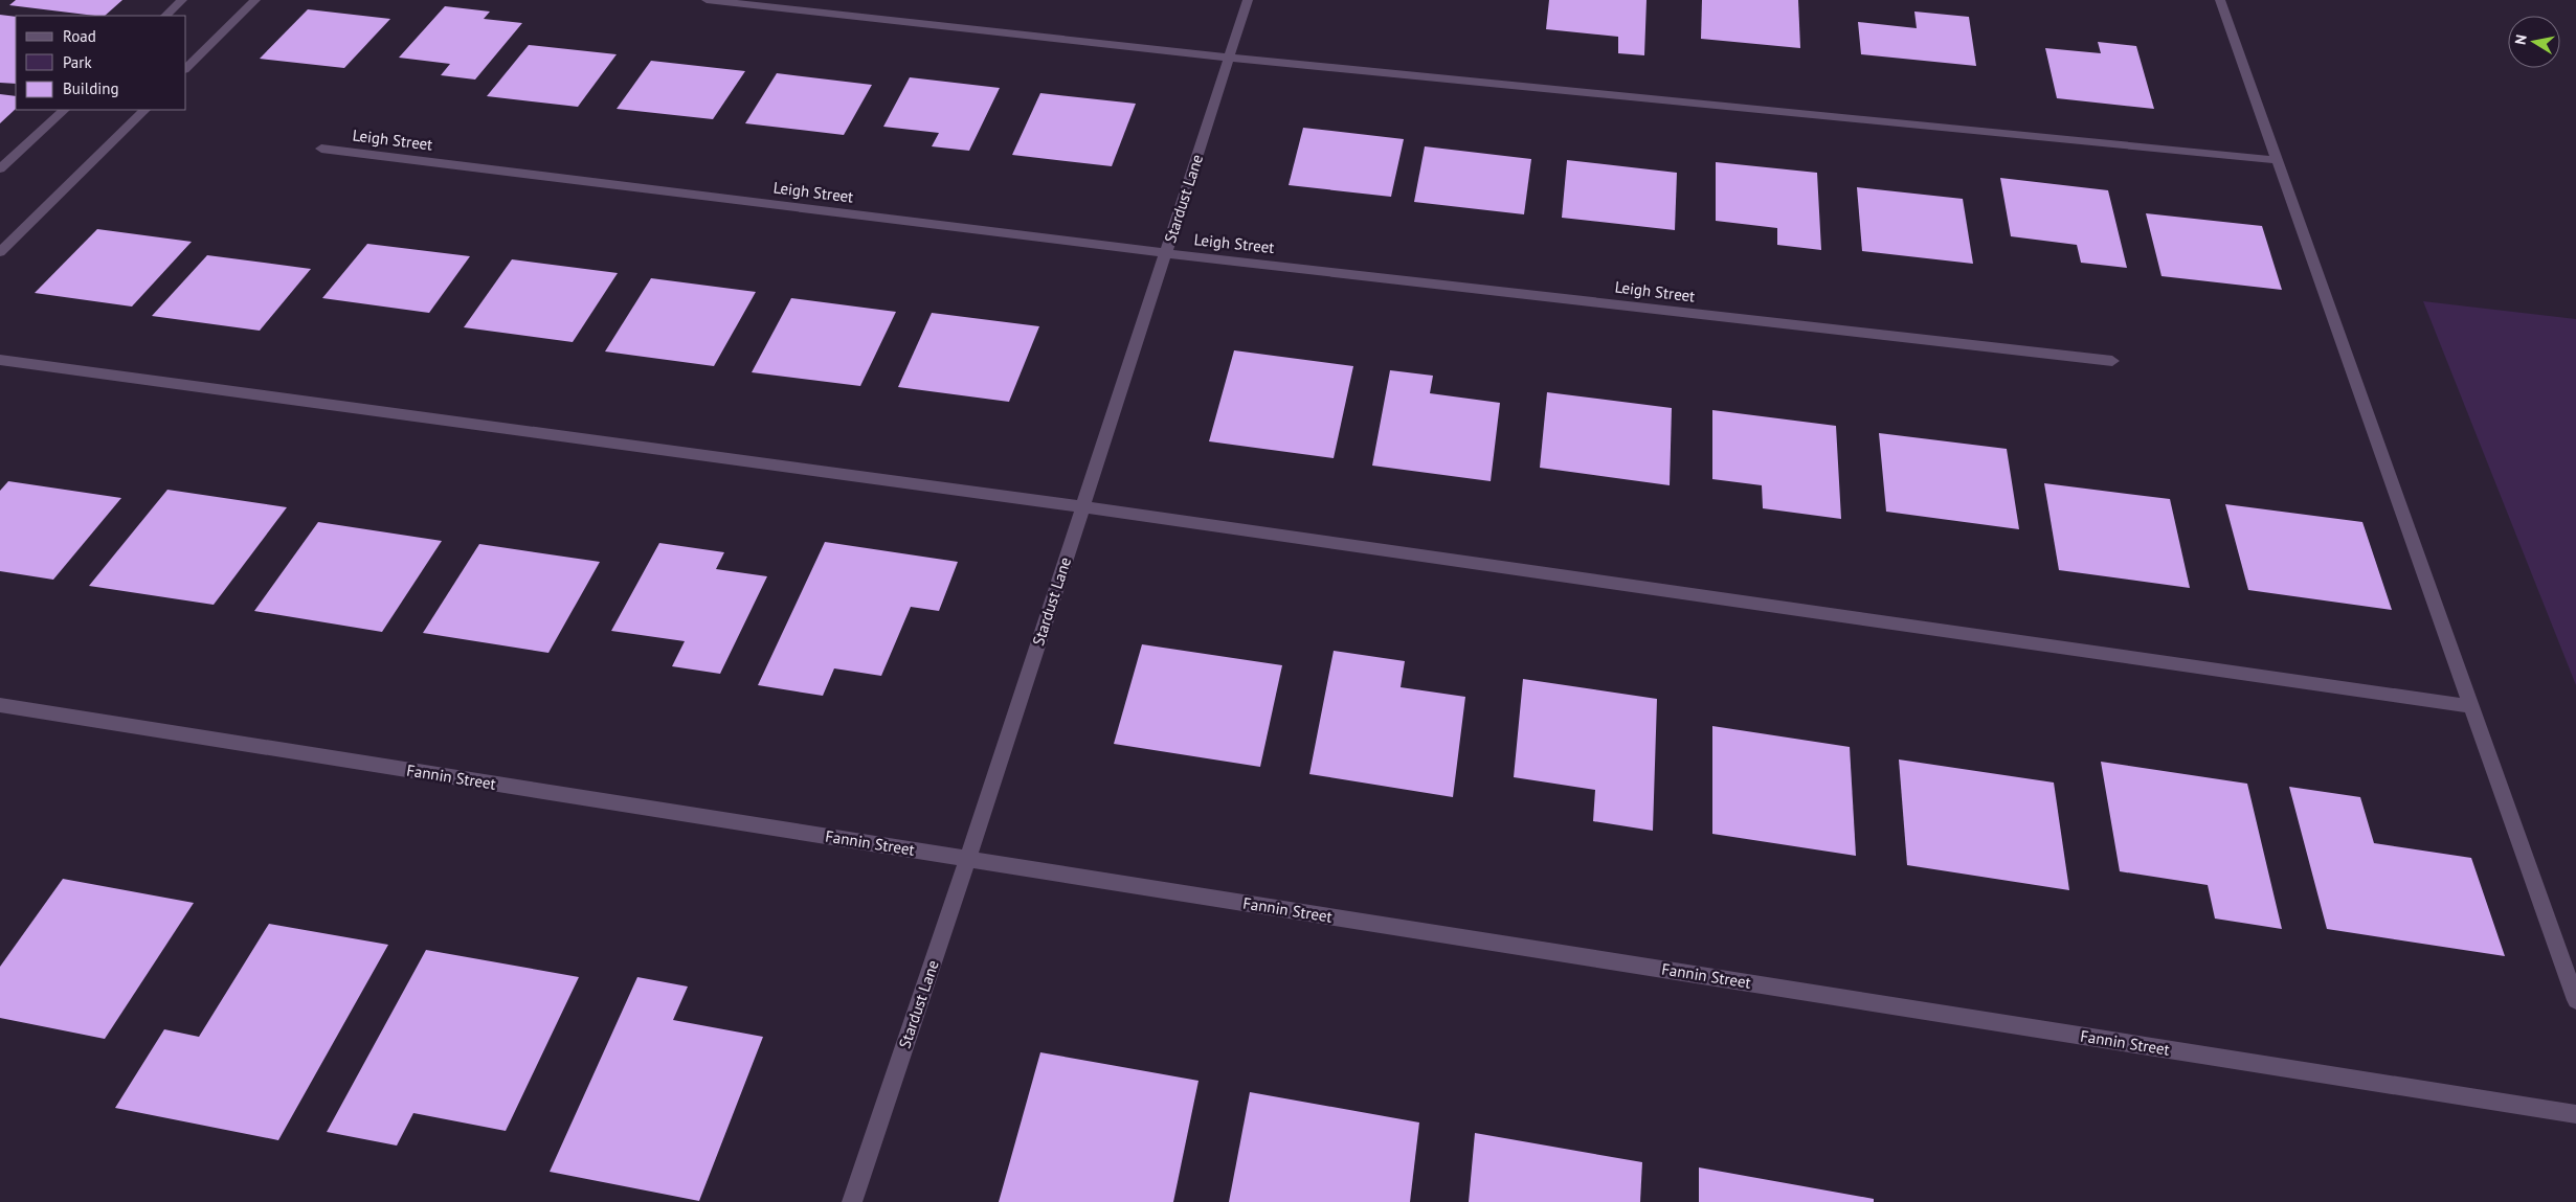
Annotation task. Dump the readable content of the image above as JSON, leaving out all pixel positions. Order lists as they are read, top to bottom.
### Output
{
  "streets": {
    "street": ["Leigh Street", "Stardust Lane", "Fannin Street"]
  },
  "crossings": [
    ["Leigh Street", "Stardust Lane"],
    ["Stardust Lane", "Fannin Street"]
  ],
  "legend": ["Road", "Park", "Building"],
  "north": "left"
}
